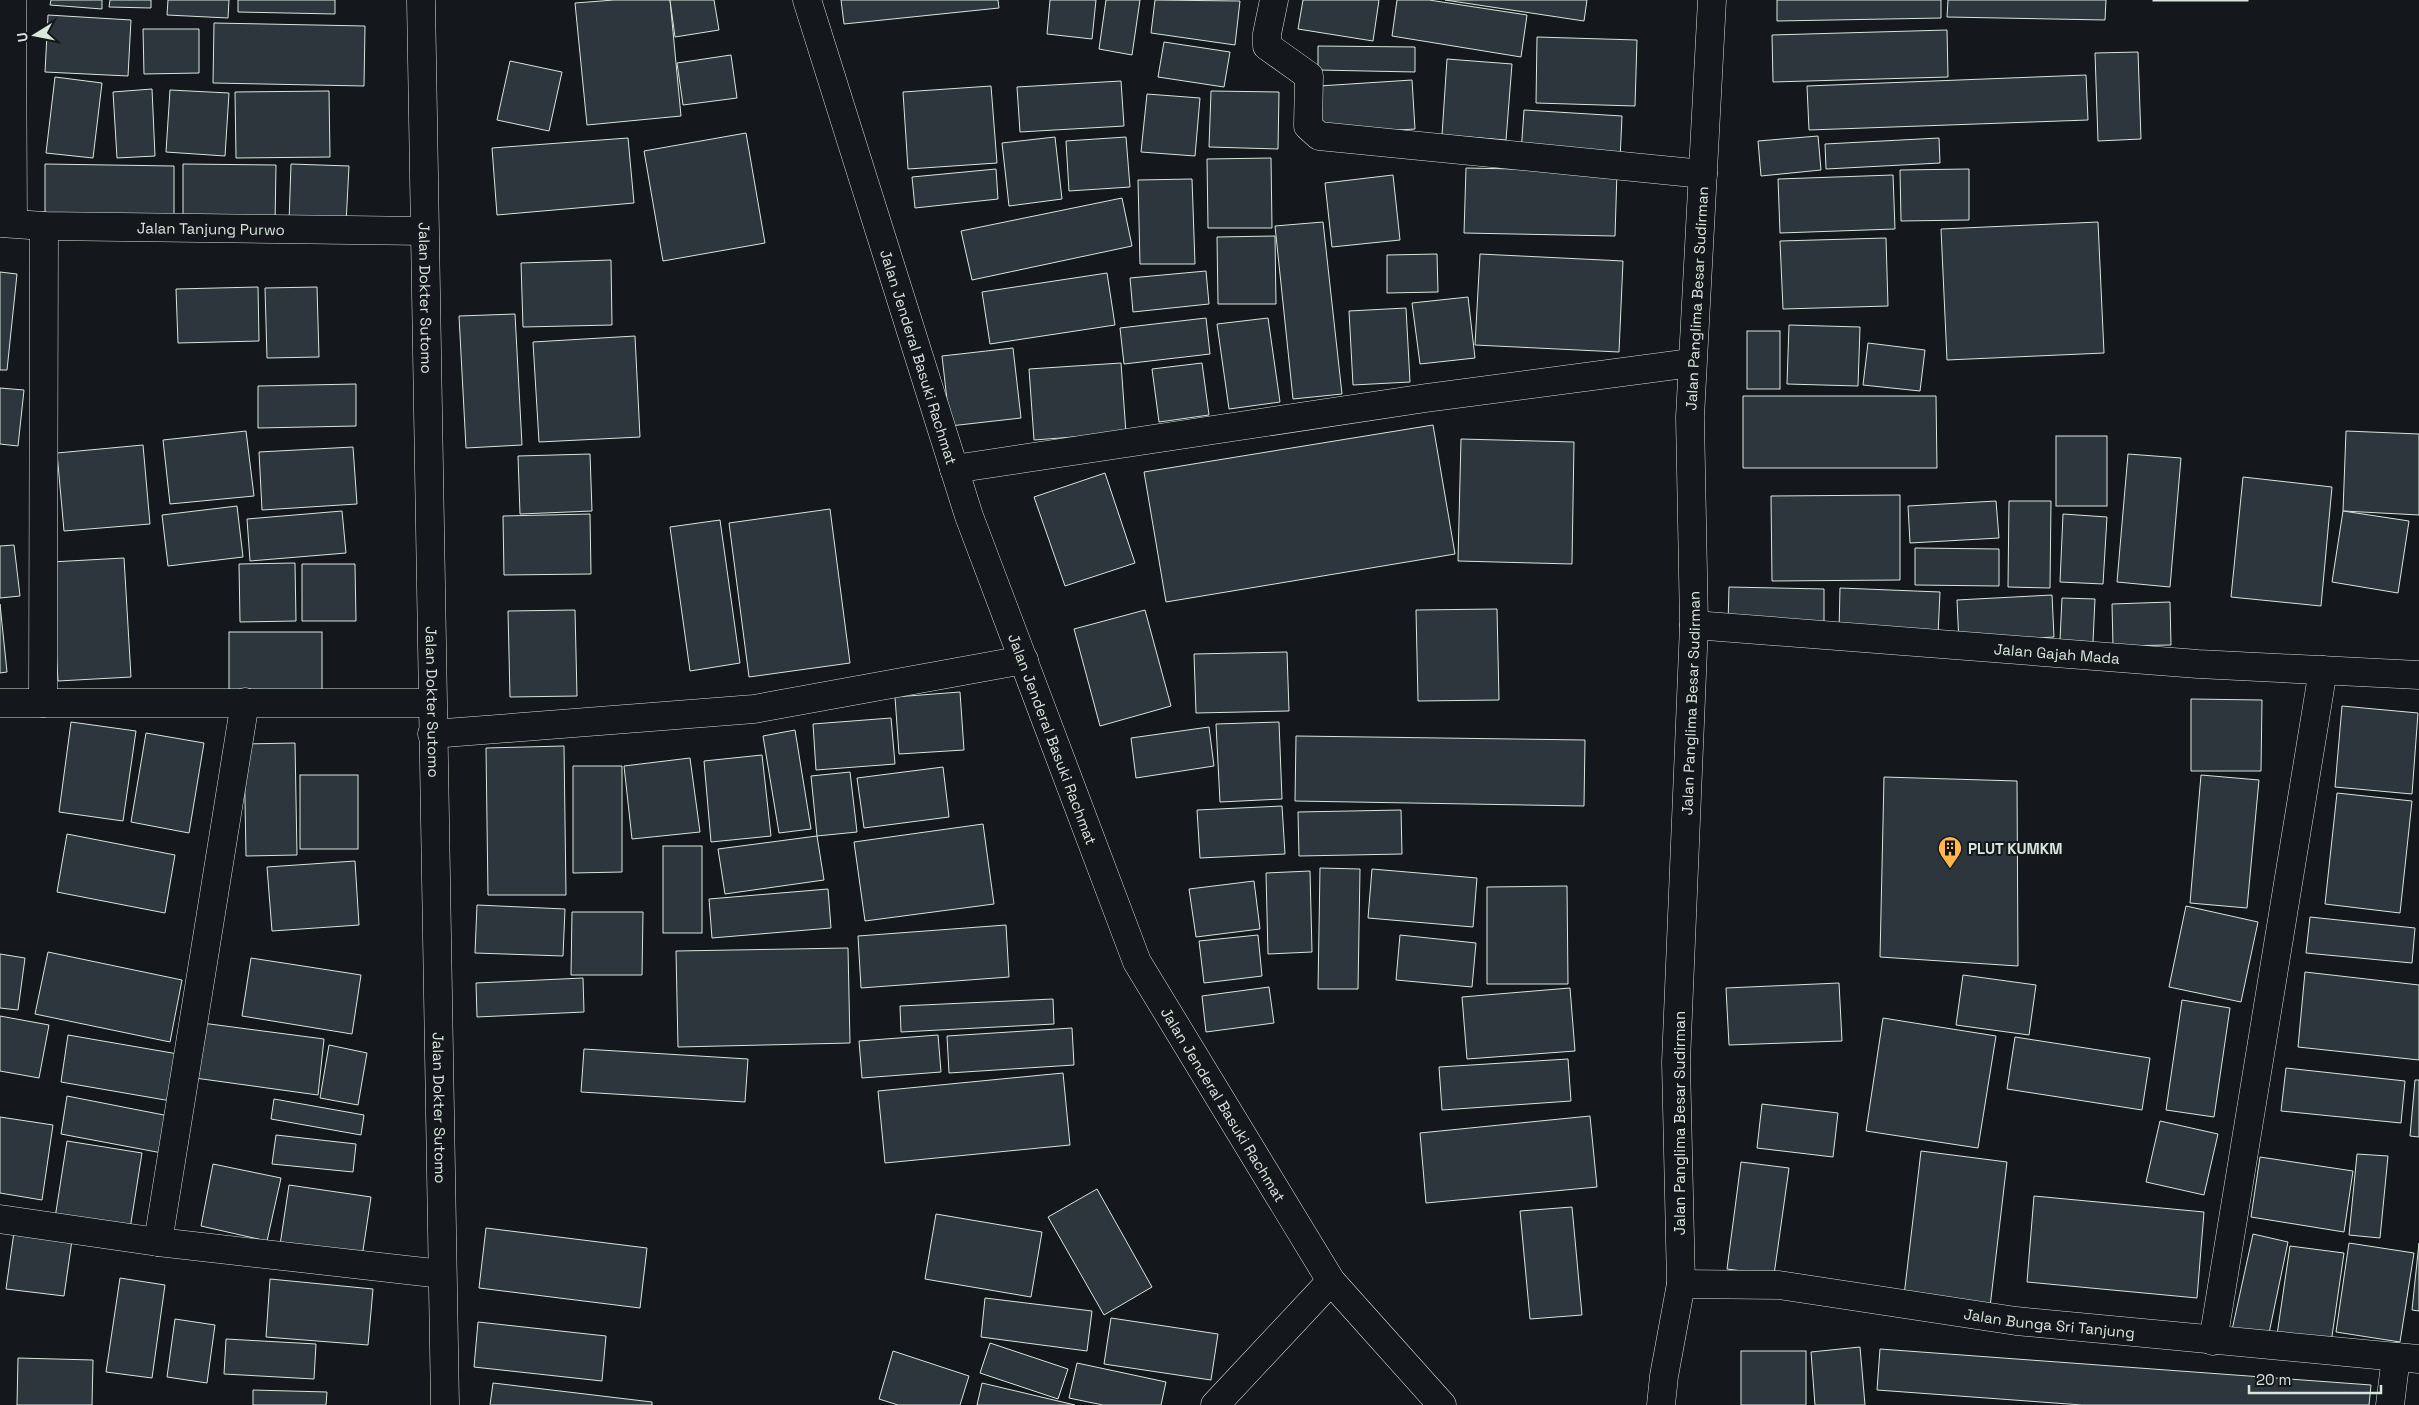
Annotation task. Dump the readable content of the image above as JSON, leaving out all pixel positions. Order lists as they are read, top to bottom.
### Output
{
  "streets": {
    "main road": [
      "Jalan Tanjung Purwo",
      "Jalan Dokter Sutomo",
      "Jalan Panglima Besar Sudirman",
      "Jalan Jenderal Basuki Rachmat",
      "Jalan Gajah Mada",
      "Jalan Bunga Sri Tanjung"
    ]
  },
  "crossings": [
    ["Jalan Tanjung Purwo", "Jalan Dokter Sutomo"],
    ["Jalan Panglima Besar Sudirman", "Jalan Gajah Mada"],
    ["Jalan Panglima Besar Sudirman", "Jalan Bunga Sri Tanjung"]
  ],
  "places": {
    "building": ["PLUT KUMKM"]
  },
  "scale_bar": "20 m",
  "north": "left"
}
